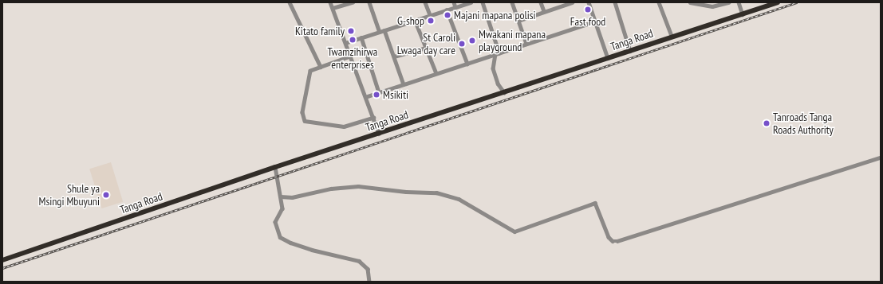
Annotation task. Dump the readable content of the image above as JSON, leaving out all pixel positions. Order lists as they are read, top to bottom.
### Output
{
  "streets": {
    "highway": ["Tanga Road"]
  },
  "places": [
    "Fast food",
    "Majani mapana polisi",
    "G-shop",
    "Kitato family",
    "Twamzihirwa enterprises",
    "Mwakani mapana playground",
    "St Caroli Lwaga day care",
    "Msikiti",
    "Tanroads Tanga Roads Authority",
    "Shule ya Msingi Mbuyuni"
  ]
}
